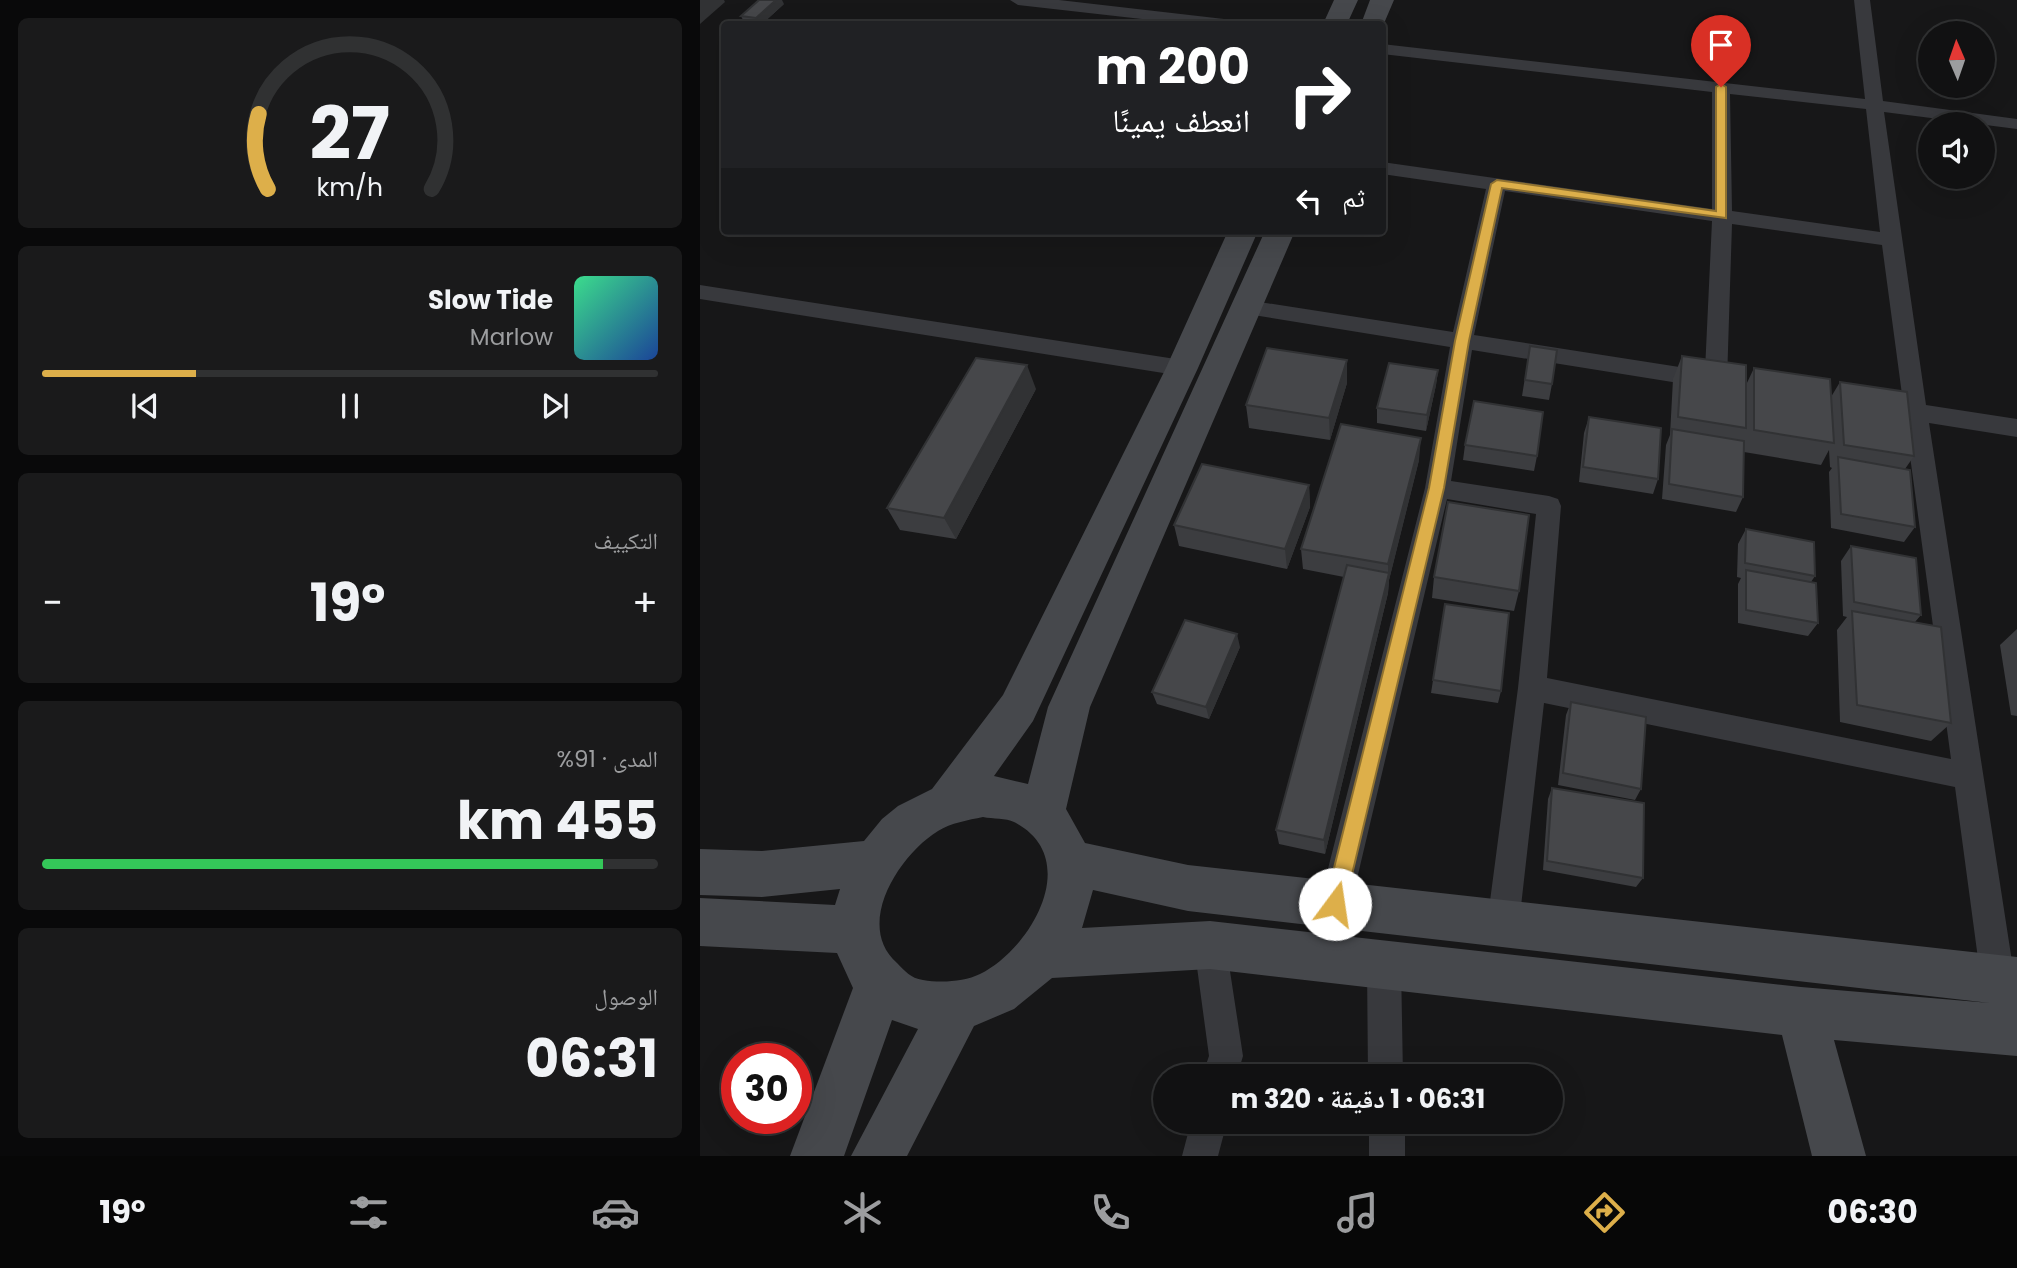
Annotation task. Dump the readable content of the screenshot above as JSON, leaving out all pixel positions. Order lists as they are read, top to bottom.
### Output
{
  "north": "top",
  "page": {
    "turn": ["200 m", "انعطف يمينًا"],
    "then": "ثم",
    "song": ["Slow Tide", "Marlow"],
    "tile": [
      "التكييف",
      ["المدى · 91%", "455 km"],
      ["الوصول", "06:31"]
    ],
    "heat": ["−", "19°", "+"],
    "limit": "30",
    "trip": "06:31 · 1 دقيقة · 320 m",
    "tabs": ["06:30", "19°"],
    "gauge": ["27", "km/h"]
  }
}
